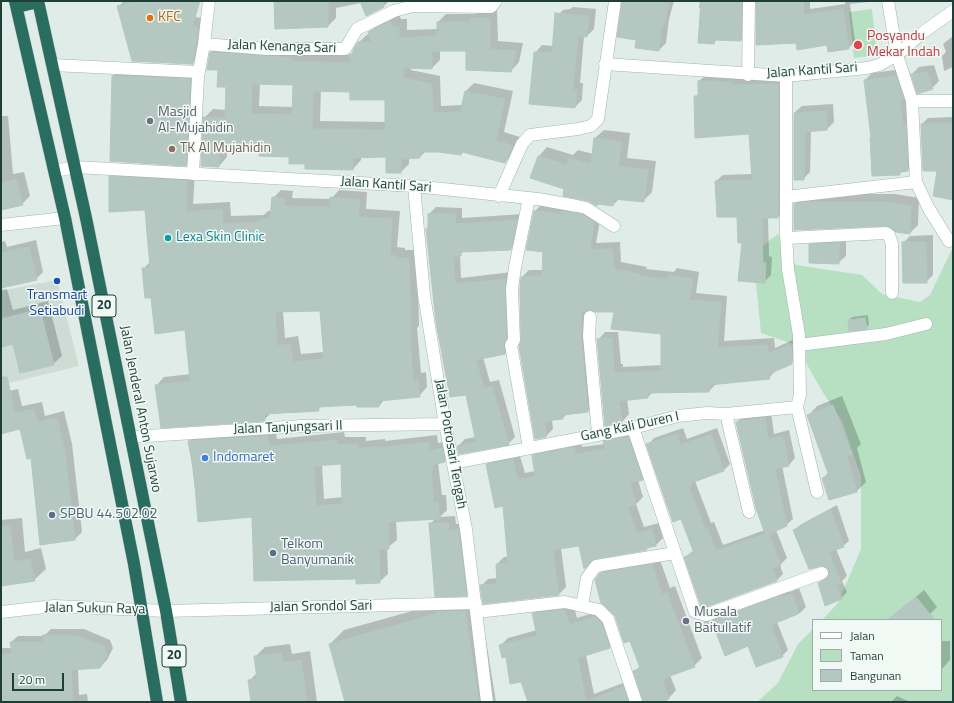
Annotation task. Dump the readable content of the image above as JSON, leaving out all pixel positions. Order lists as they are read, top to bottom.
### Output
{
  "streets": {
    "highway": ["20", "Jalan Jenderal Anton Sujarwo"],
    "street": [
      "Jalan Kenanga Sari",
      "Jalan Kantil Sari",
      "Gang Kali Duren I",
      "Jalan Tanjungsari II",
      "Jalan Potrosari Tengah",
      "Jalan Srondol Sari",
      "Jalan Sukun Raya"
    ]
  },
  "crossings": [
    ["Jalan Kantil Sari", "Jalan Jenderal Anton Sujarwo"],
    ["Jalan Kantil Sari", "Jalan Potrosari Tengah"],
    ["20", "Jalan Jenderal Anton Sujarwo"],
    ["20", "Jalan Srondol Sari"],
    ["20", "Jalan Sukun Raya"],
    ["Jalan Jenderal Anton Sujarwo", "Jalan Tanjungsari II"],
    ["Jalan Jenderal Anton Sujarwo", "Jalan Srondol Sari"],
    ["Jalan Jenderal Anton Sujarwo", "Jalan Sukun Raya"],
    ["Gang Kali Duren I", "Jalan Potrosari Tengah"],
    ["Jalan Tanjungsari II", "Jalan Potrosari Tengah"],
    ["Jalan Potrosari Tengah", "Jalan Srondol Sari"],
    ["Jalan Srondol Sari", "Jalan Sukun Raya"]
  ],
  "places": [
    "KFC",
    "Posyandu Mekar Indah",
    "Masjid Al-Mujahidin",
    "TK Al Mujahidin",
    "Lexa Skin Clinic",
    "Transmart Setiabudi",
    "Indomaret",
    "SPBU 44.502.02",
    "Telkom Banyumanik",
    "Musala Baitullatif"
  ],
  "legend": ["Jalan", "Taman", "Bangunan"],
  "scale_bar": "20 m"
}
